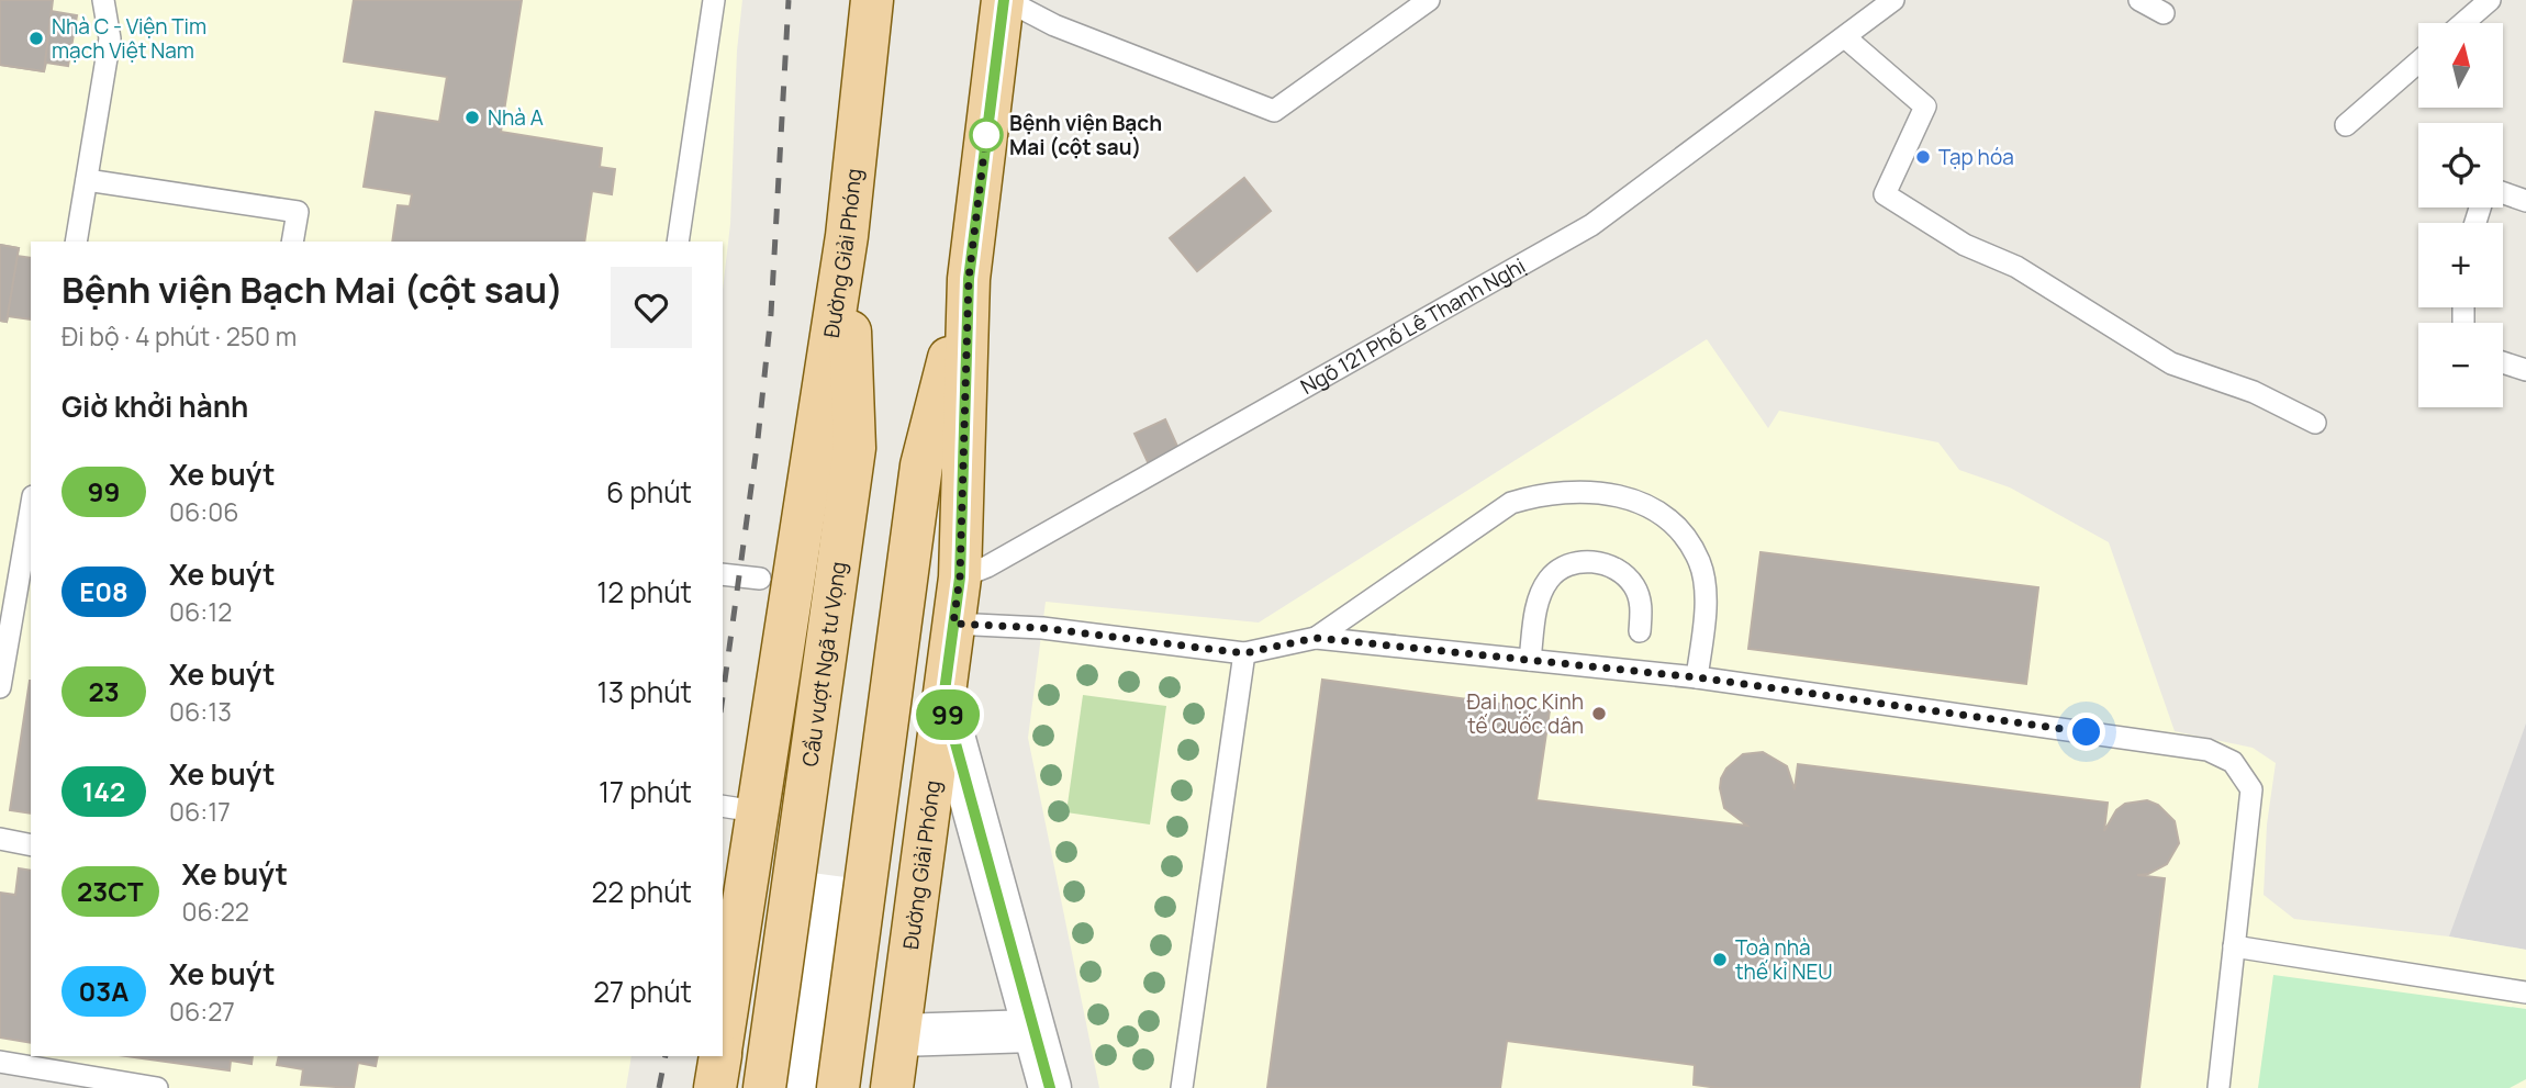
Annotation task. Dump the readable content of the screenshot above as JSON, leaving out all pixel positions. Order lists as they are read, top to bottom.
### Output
{
  "streets": {
    "main road": ["Đường Giải Phóng", "Cầu vượt Ngã tư Vọng"],
    "lane": ["Ngõ 121 Phố Lê Thanh Nghị"]
  },
  "crossings": [
    ["Đường Giải Phóng", "Ngõ 121 Phố Lê Thanh Nghị"],
    ["Đường Giải Phóng", "Cầu vượt Ngã tư Vọng"]
  ],
  "places": [
    "Nhà C - Viện Tim mạch Việt Nam",
    "Nhà A",
    "Bệnh viện Bạch Mai (cột sau)",
    "Tạp hóa",
    "Đại học Kinh tế Quốc dân",
    "Toà nhà thế kỉ NEU"
  ],
  "lines": ["bus line 99"],
  "north": "top",
  "page": {
    "on_map": "99",
    "map_buttons": ["+", "−"],
    "heading": [
      ["Bệnh viện Bạch Mai (cột sau)", "Đi bộ · 4 phút · 250 m"],
      "Giờ khởi hành"
    ],
    "list": [
      {
        "mark": "99",
        "name": "Xe buýt",
        "note": "06:06",
        "value": "6 phút"
      },
      {
        "mark": "E08",
        "name": "Xe buýt",
        "note": "06:12",
        "value": "12 phút"
      },
      {
        "mark": "23",
        "name": "Xe buýt",
        "note": "06:13",
        "value": "13 phút"
      },
      {
        "mark": "142",
        "name": "Xe buýt",
        "note": "06:17",
        "value": "17 phút"
      },
      {
        "mark": "23CT",
        "name": "Xe buýt",
        "note": "06:22",
        "value": "22 phút"
      },
      {
        "mark": "03A",
        "name": "Xe buýt",
        "note": "06:27",
        "value": "27 phút"
      }
    ]
  }
}
